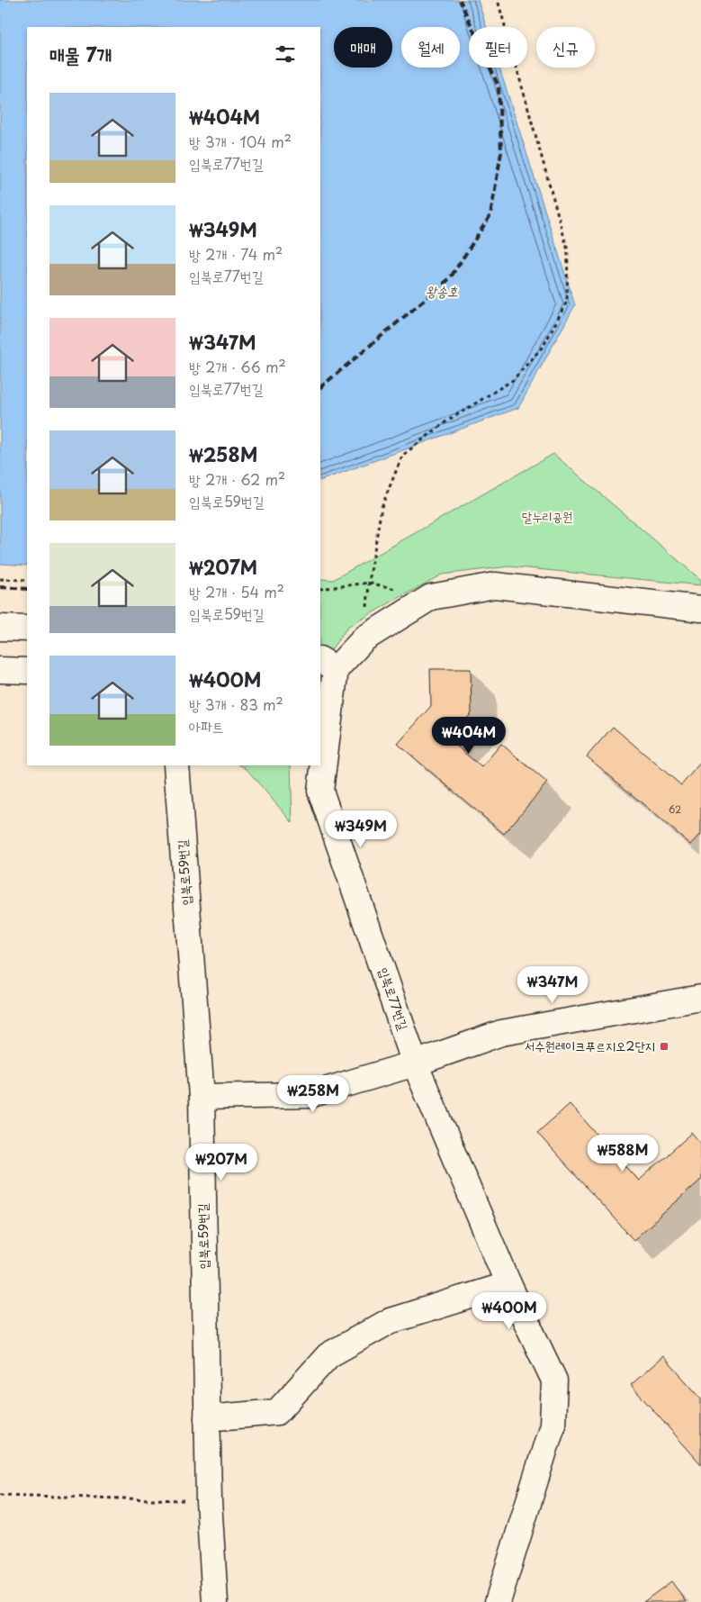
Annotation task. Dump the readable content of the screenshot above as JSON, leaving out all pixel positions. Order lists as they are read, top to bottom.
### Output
{
  "streets": {
    "street": ["입북로59번길", "입북로77번길"]
  },
  "water": ["왕송호"],
  "parks": ["달누리공원"],
  "places": {
    "transit": ["서수원레이크푸르지오2단지"]
  },
  "house_numbers": ["62"],
  "page": {
    "chip": [
      "매매",
      "월세",
      "필터",
      "신규"
    ],
    "heading": "매물 7개",
    "list": [
      {
        "name": "₩404M",
        "note": "방 3개 · 104 m² · 입북로77번길"
      },
      {
        "name": "₩349M",
        "note": "방 2개 · 74 m² · 입북로77번길"
      },
      {
        "name": "₩347M",
        "note": "방 2개 · 66 m² · 입북로77번길"
      },
      {
        "name": "₩258M",
        "note": "방 2개 · 62 m² · 입북로59번길"
      },
      {
        "name": "₩207M",
        "note": "방 2개 · 54 m² · 입북로59번길"
      },
      {
        "name": "₩400M",
        "note": "방 3개 · 83 m² · 아파트"
      }
    ],
    "price": [
      "₩404M",
      "₩349M",
      "₩347M",
      "₩258M",
      "₩588M",
      "₩207M",
      "₩400M"
    ]
  }
}
